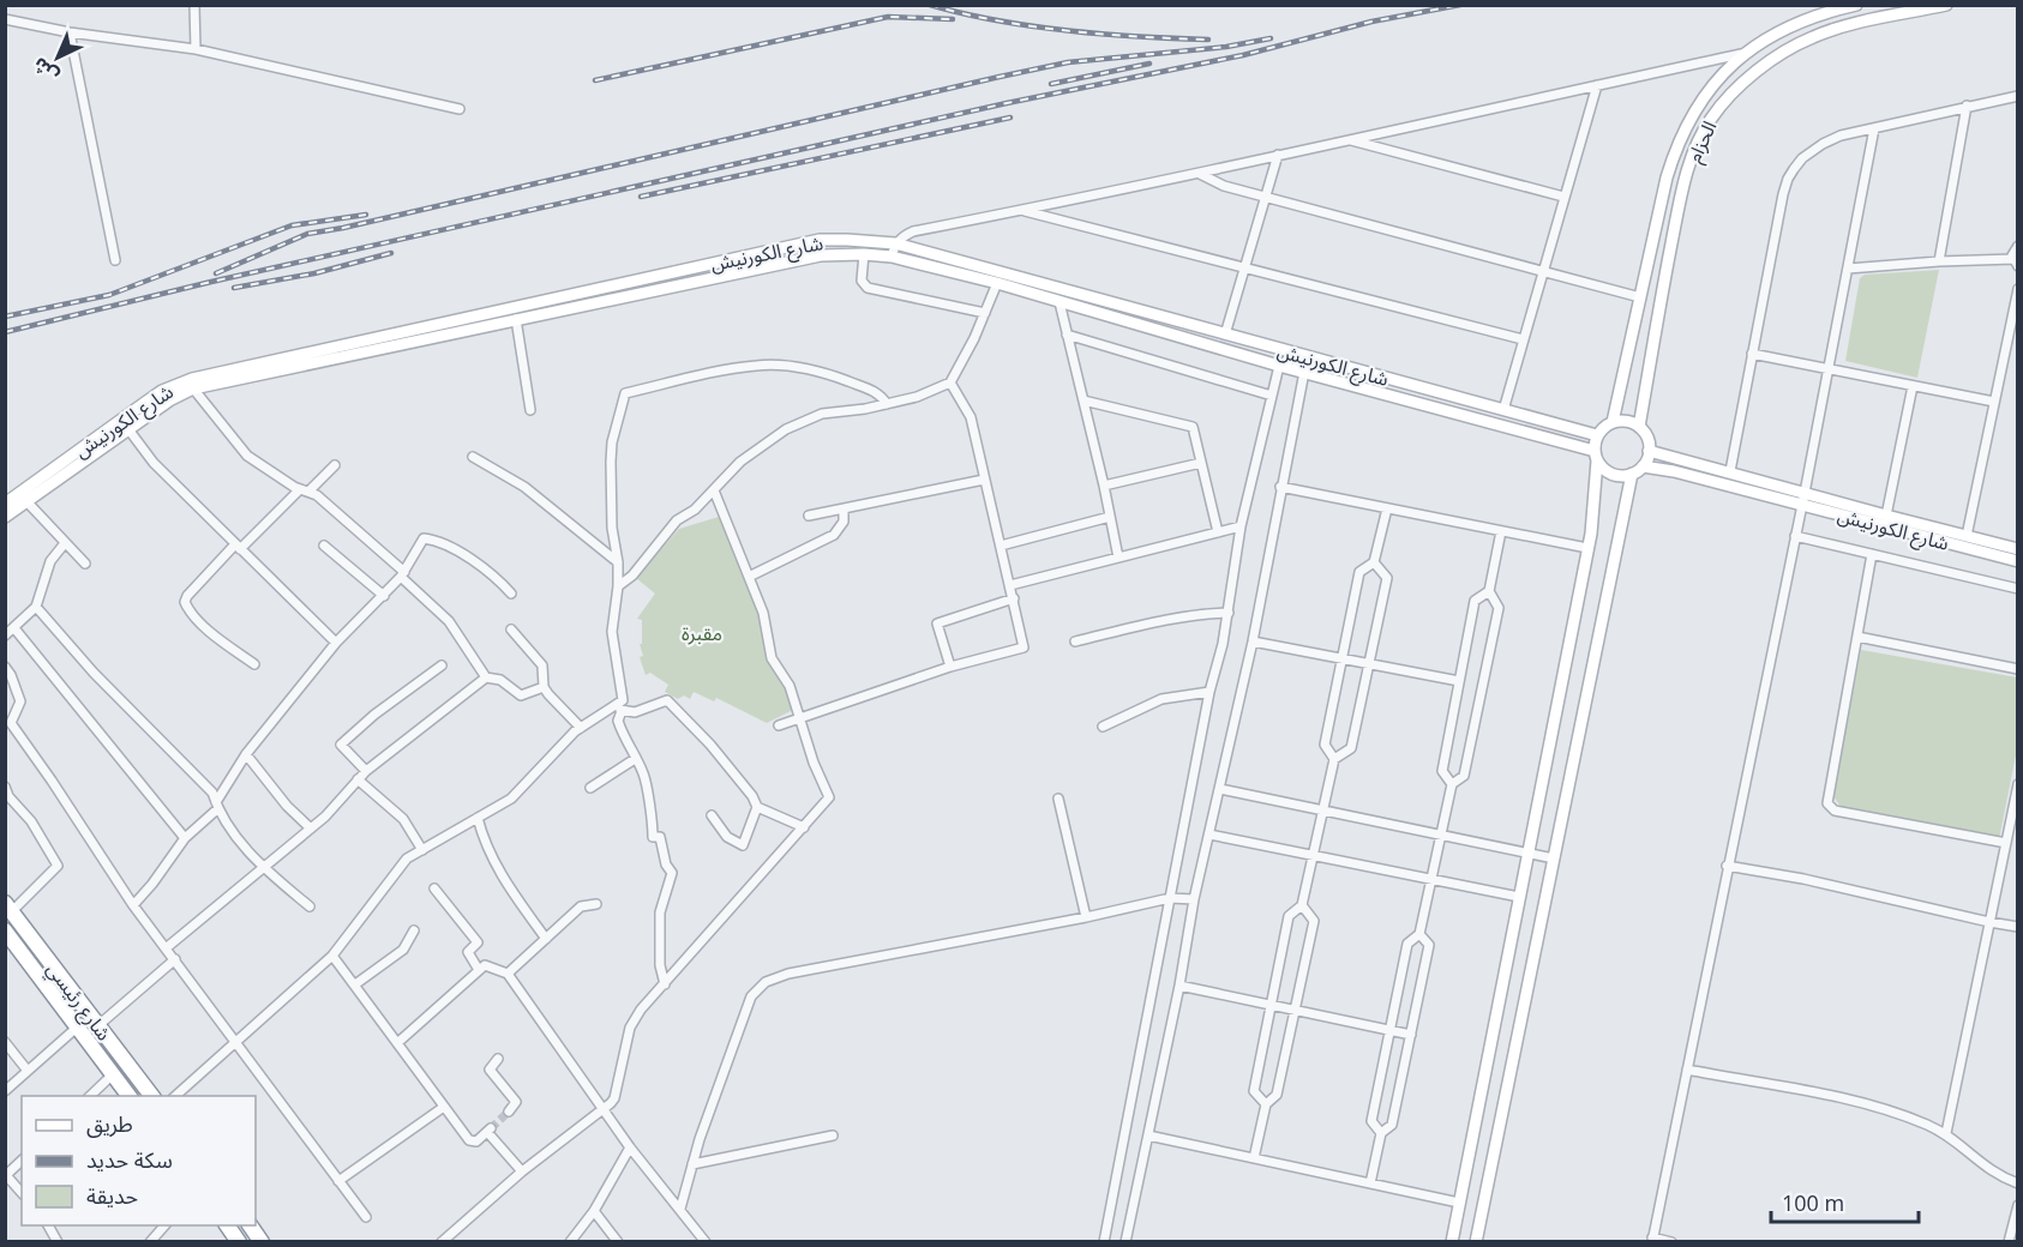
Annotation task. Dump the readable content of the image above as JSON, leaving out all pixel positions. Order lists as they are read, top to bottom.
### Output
{
  "streets": {
    "highway": ["شارع رئيسي"],
    "street": ["الحزام", "شارع الكورنيش"]
  },
  "crossings": [
    ["الحزام", "شارع الكورنيش"]
  ],
  "parks": ["مقبرة"],
  "legend": ["طريق", "سكة حديد", "حديقة"],
  "scale_bar": "100 m",
  "north": "bottom left"
}
